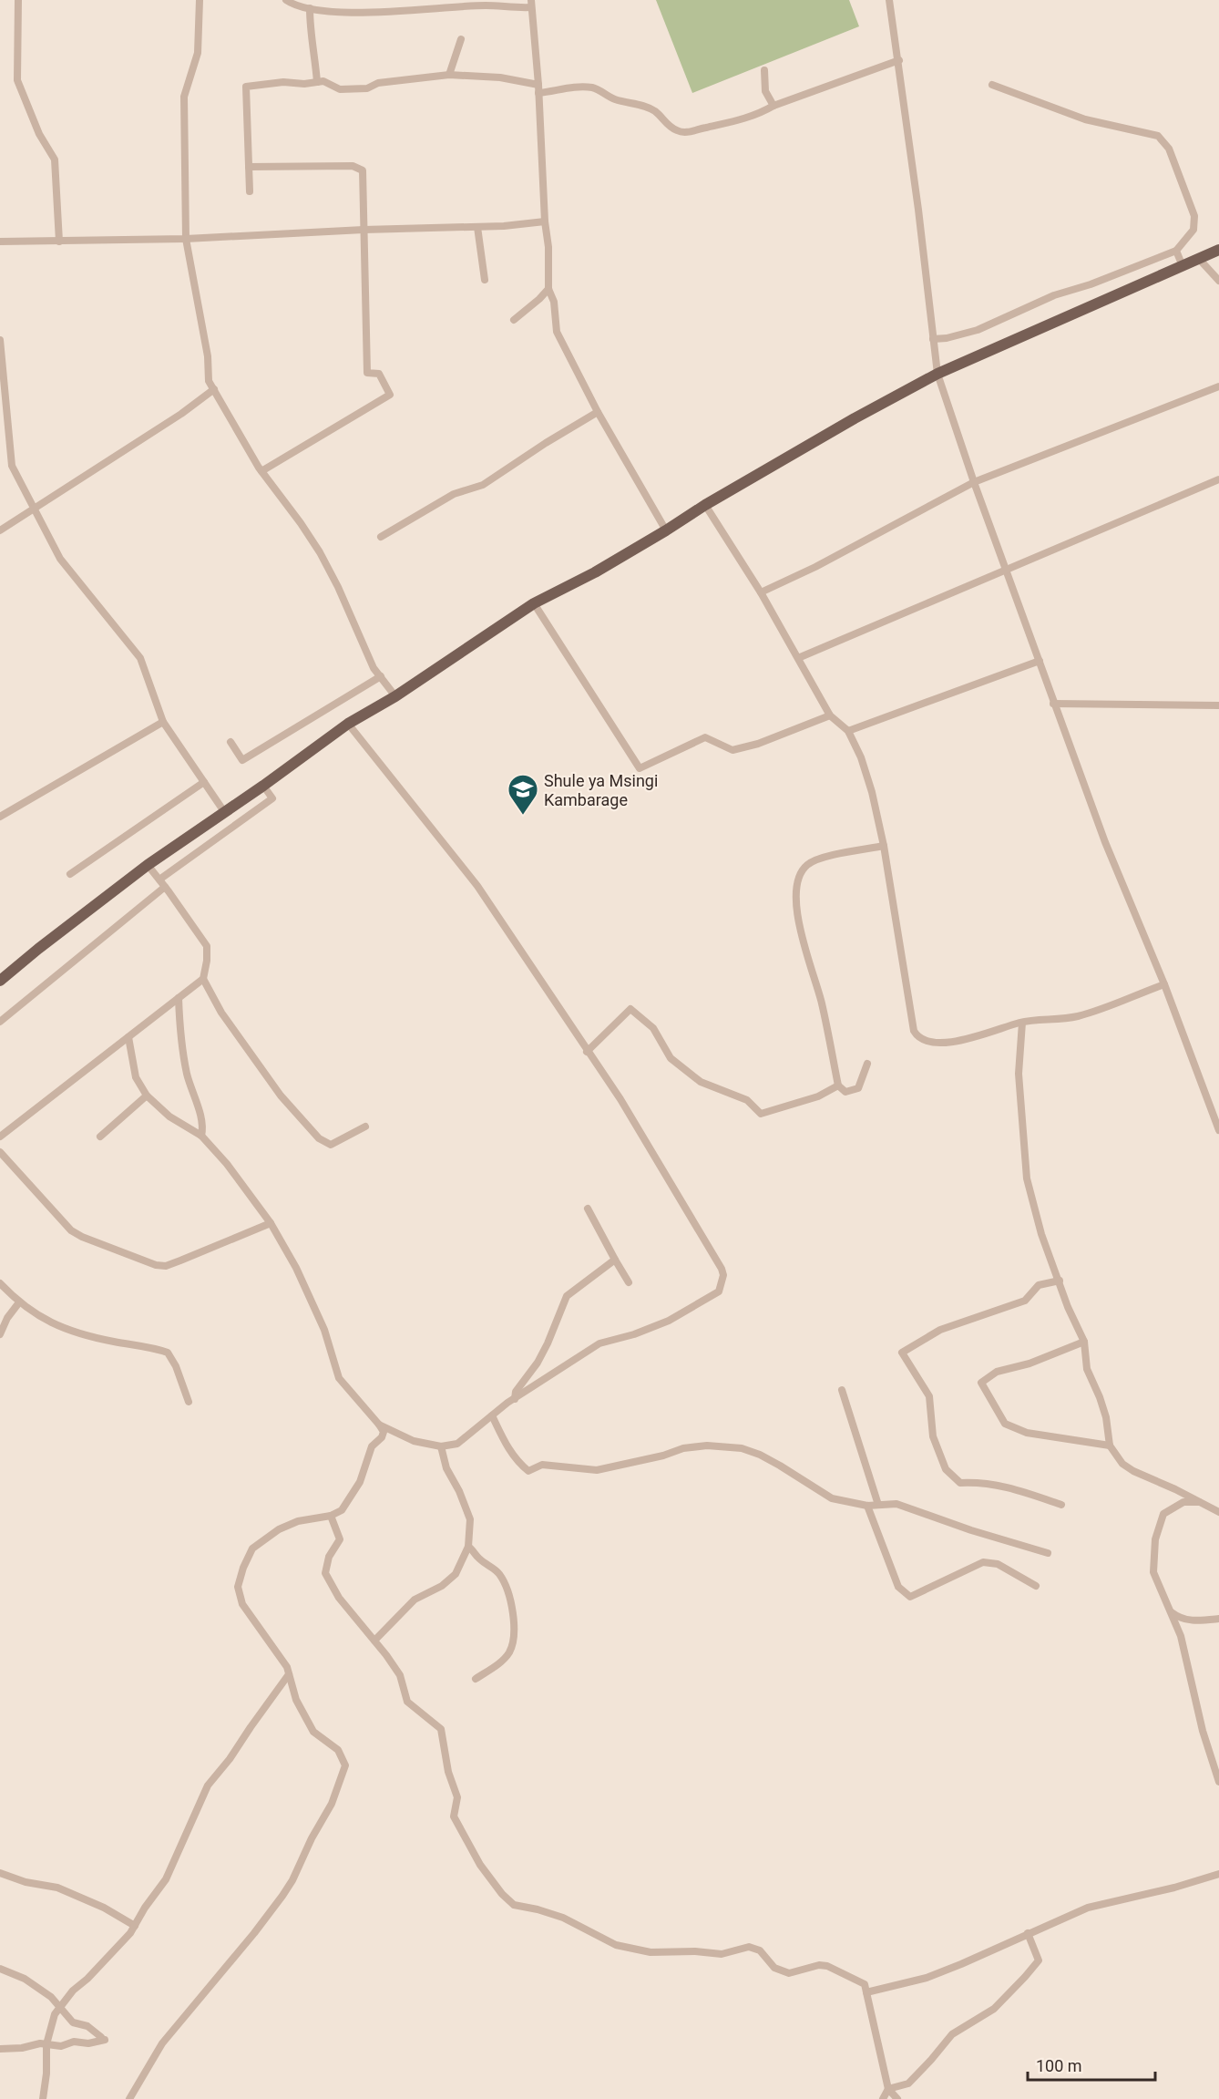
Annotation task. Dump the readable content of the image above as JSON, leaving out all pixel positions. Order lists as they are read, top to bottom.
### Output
{
  "places": {
    "school or university": ["Shule ya Msingi Kambarage"]
  },
  "scale_bar": "100 m"
}
